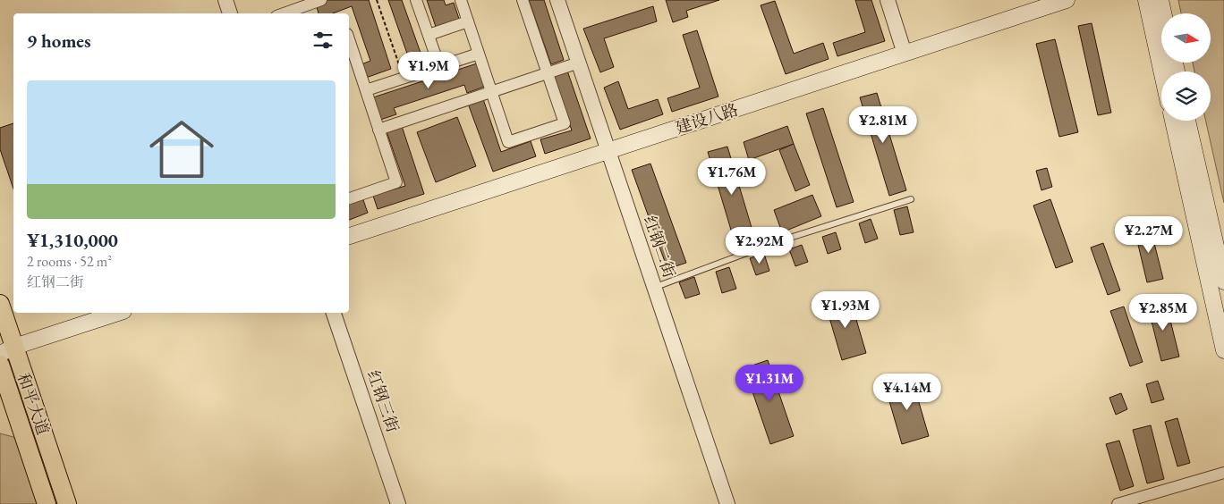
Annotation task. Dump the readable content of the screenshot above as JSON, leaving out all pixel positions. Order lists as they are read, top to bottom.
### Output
{
  "streets": {
    "main road": ["建设八路", "和平大道"],
    "street": ["红钢二街", "红钢三街"]
  },
  "crossings": [
    ["建设八路", "红钢二街"]
  ],
  "north": "right",
  "page": {
    "heading": "9 homes",
    "price": [
      "¥1.9M",
      "¥2.81M",
      "¥1.76M",
      "¥2.27M",
      "¥2.92M",
      "¥1.93M",
      "¥2.85M",
      "¥1.31M",
      "¥4.14M"
    ],
    "list": [
      {
        "name": "¥1,310,000",
        "note": "2 rooms · 52 m² · 红钢二街"
      }
    ]
  }
}
